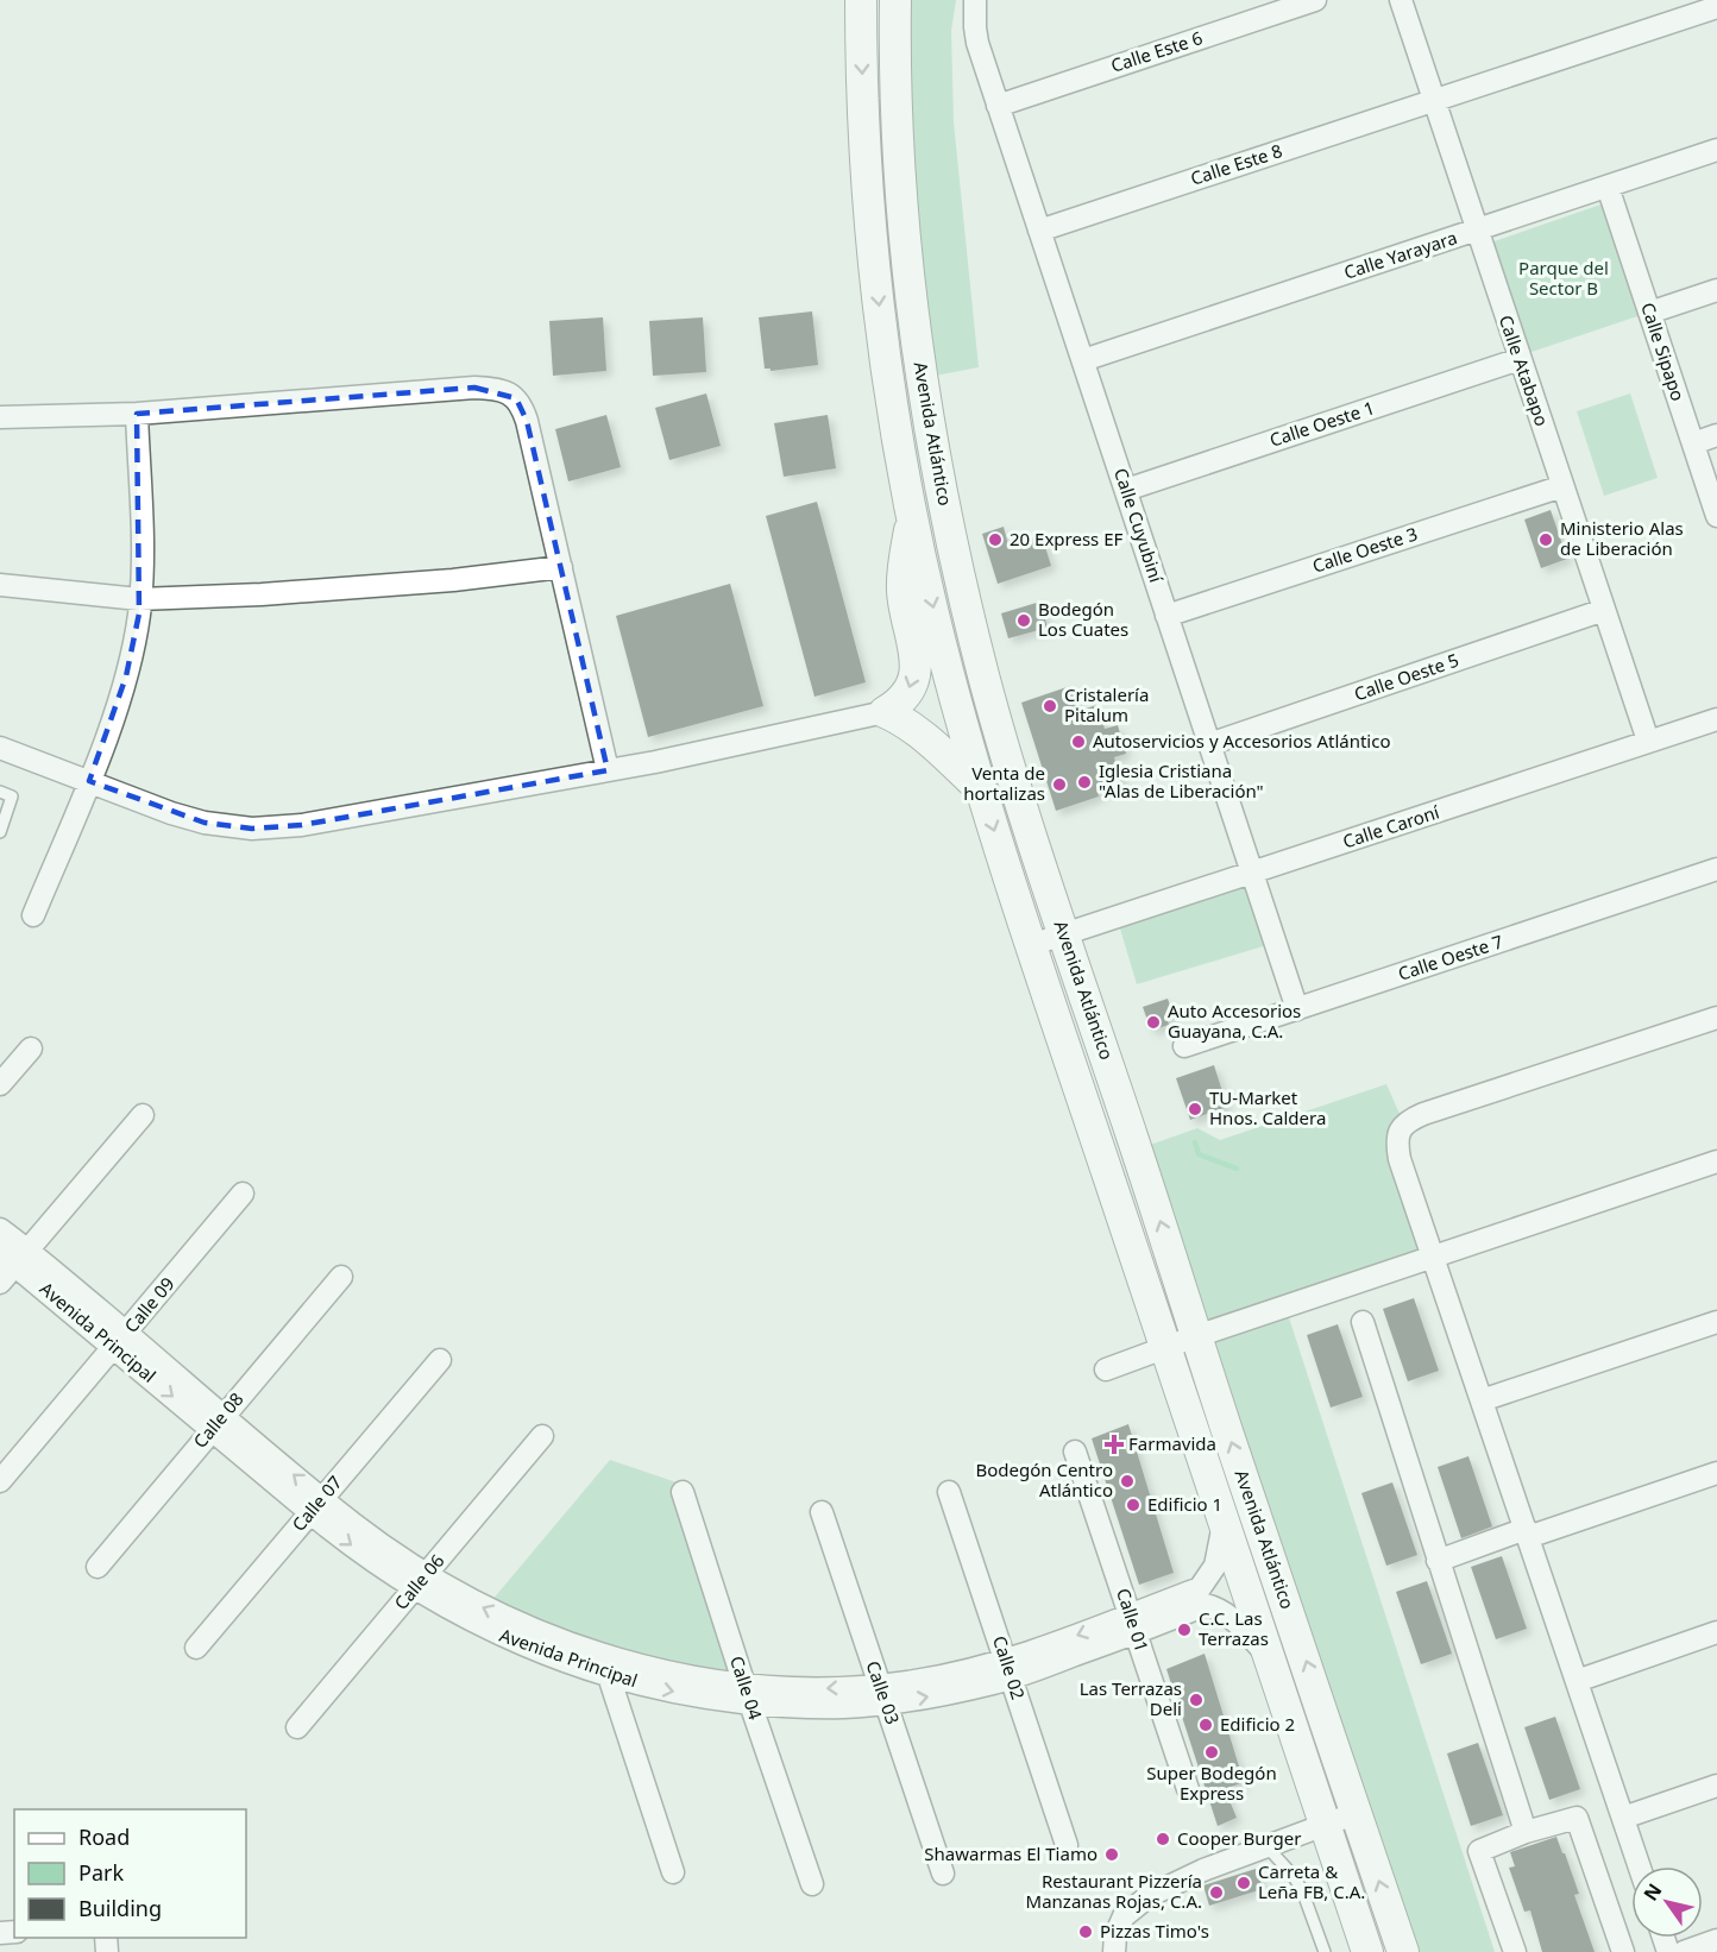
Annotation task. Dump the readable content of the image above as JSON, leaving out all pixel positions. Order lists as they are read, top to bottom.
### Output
{
  "streets": {
    "main road": ["Avenida Atlántico"],
    "street": [
      "Calle Este 6",
      "Calle Este 8",
      "Calle Yarayara",
      "Calle Sipapo",
      "Calle Atabapo",
      "Calle Oeste 1",
      "Calle Cuyubiní",
      "Calle Oeste 3",
      "Calle Oeste 5",
      "Calle Caroní",
      "Calle Oeste 7",
      "Calle 09",
      "Avenida Principal",
      "Calle 08",
      "Calle 07",
      "Calle 06",
      "Calle 01",
      "Calle 02",
      "Calle 04",
      "Calle 03"
    ]
  },
  "crossings": [
    ["Calle Este 6", "Calle Cuyubiní"],
    ["Calle Este 8", "Calle Atabapo"],
    ["Calle Este 8", "Calle Cuyubiní"],
    ["Calle Yarayara", "Calle Sipapo"],
    ["Calle Yarayara", "Calle Atabapo"],
    ["Calle Yarayara", "Calle Cuyubiní"],
    ["Calle Atabapo", "Calle Oeste 1"],
    ["Calle Atabapo", "Calle Oeste 3"],
    ["Calle Atabapo", "Calle Oeste 5"],
    ["Calle Atabapo", "Calle Caroní"],
    ["Calle Oeste 1", "Calle Cuyubiní"],
    ["Avenida Atlántico", "Calle Caroní"],
    ["Calle Cuyubiní", "Calle Oeste 3"],
    ["Calle Cuyubiní", "Calle Oeste 5"],
    ["Calle Cuyubiní", "Calle Caroní"],
    ["Calle Cuyubiní", "Calle Oeste 7"],
    ["Calle 09", "Avenida Principal"],
    ["Avenida Principal", "Calle 08"],
    ["Avenida Principal", "Calle 07"],
    ["Avenida Principal", "Calle 06"],
    ["Avenida Principal", "Calle 01"],
    ["Avenida Principal", "Calle 02"],
    ["Avenida Principal", "Calle 04"],
    ["Avenida Principal", "Calle 03"]
  ],
  "parks": ["Parque del Sector B"],
  "places": {
    "other": [
      "20 Express EF",
      "Ministerio Alas de Liberación",
      "Bodegón Los Cuates",
      "Cristalería Pitalum",
      "Autoservicios y Accesorios Atlántico",
      "Iglesia Cristiana \"Alas de Liberación\"",
      "Venta de hortalizas",
      "Auto Accesorios Guayana, C.A.",
      "TU-Market Hnos. Caldera",
      "Bodegón Centro Atlántico",
      "Edificio 1",
      "C.C. Las Terrazas",
      "Las Terrazas Deli",
      "Edificio 2",
      "Super Bodegón Express",
      "Cooper Burger",
      "Shawarmas El Tiamo",
      "Carreta & Leña FB, C.A.",
      "Restaurant Pizzería Manzanas Rojas, C.A.",
      "Pizzas Timo's"
    ],
    "health": ["Farmavida"]
  },
  "legend": ["Road", "Park", "Building"],
  "north": "top left"
}
